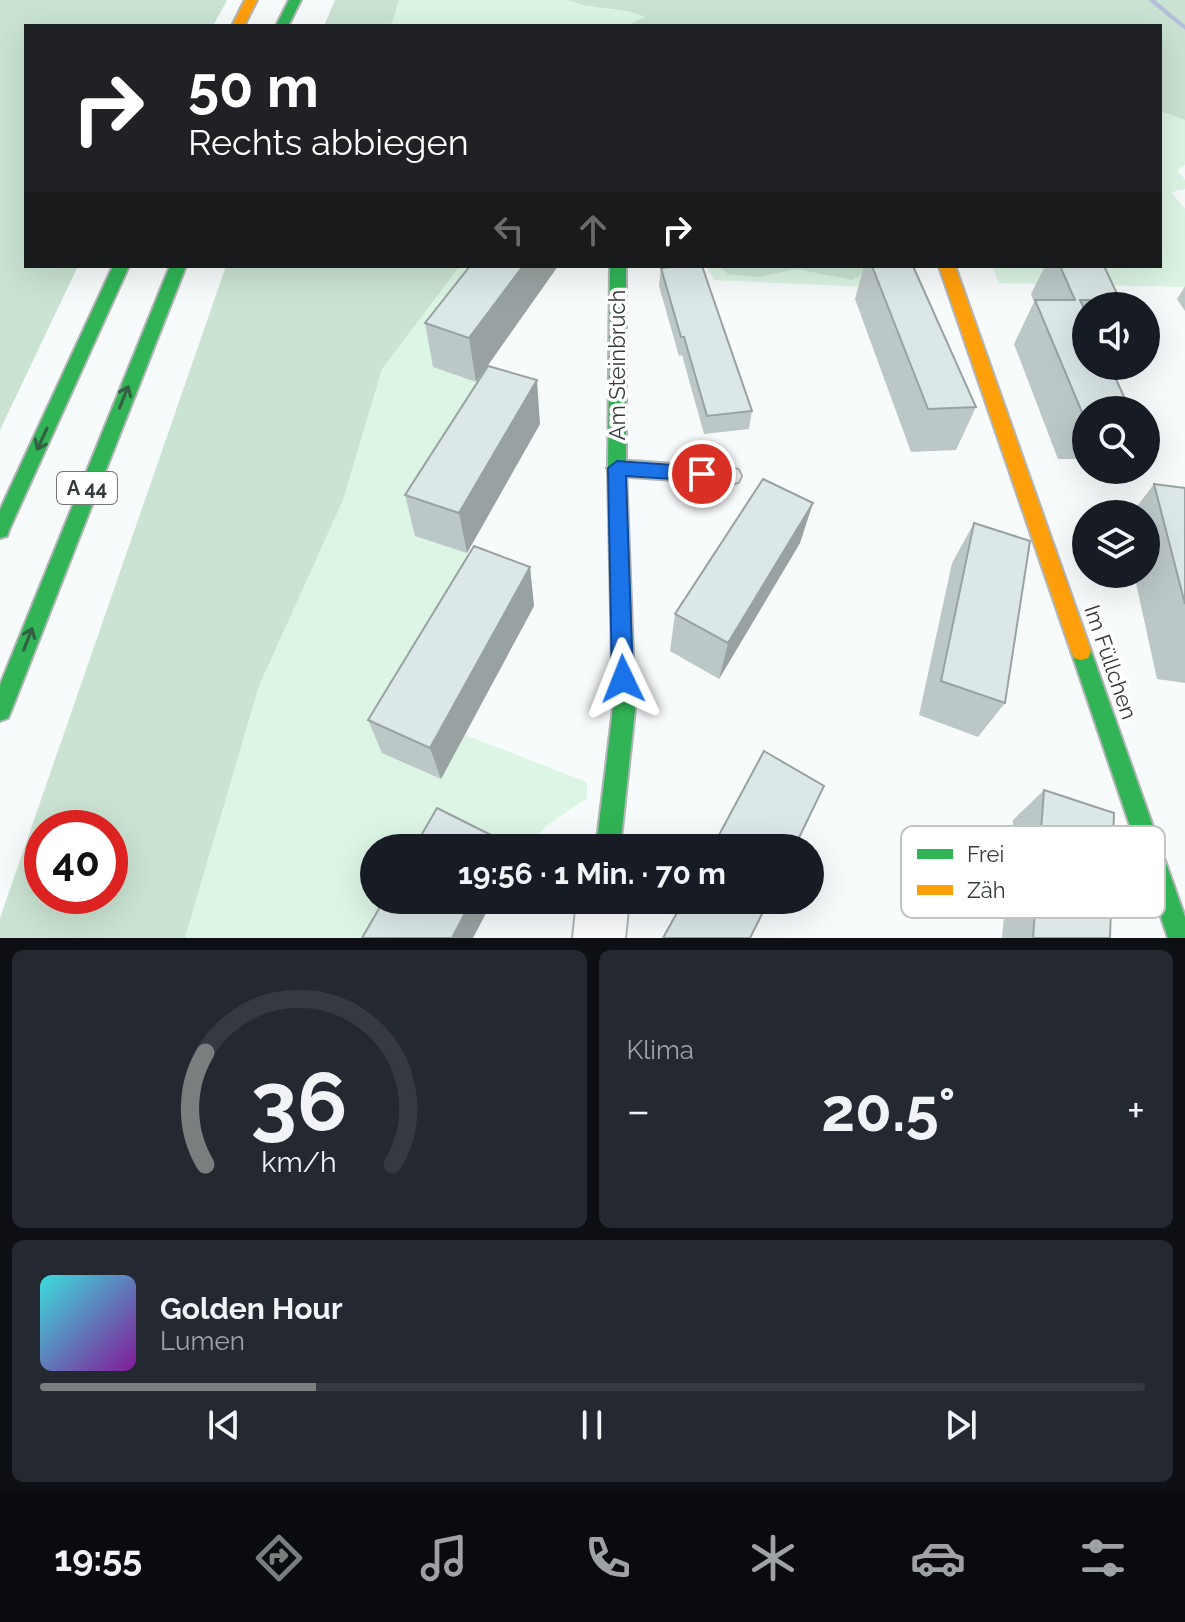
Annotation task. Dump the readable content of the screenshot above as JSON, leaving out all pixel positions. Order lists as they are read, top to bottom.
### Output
{
  "streets": {
    "main road": ["Am Steinbruch", "A 44", "Im Füllchen"]
  },
  "legend": ["Frei", "Zäh"],
  "page": {
    "turn": ["50 m", "Rechts abbiegen"],
    "limit": "40",
    "trip": "19:56 · 1 Min. · 70 m",
    "tile": "Klima",
    "heat": ["−", "20.5°", "+"],
    "song": ["Golden Hour", "Lumen"],
    "tabs": "19:55",
    "gauge": ["36", "km/h"]
  }
}
